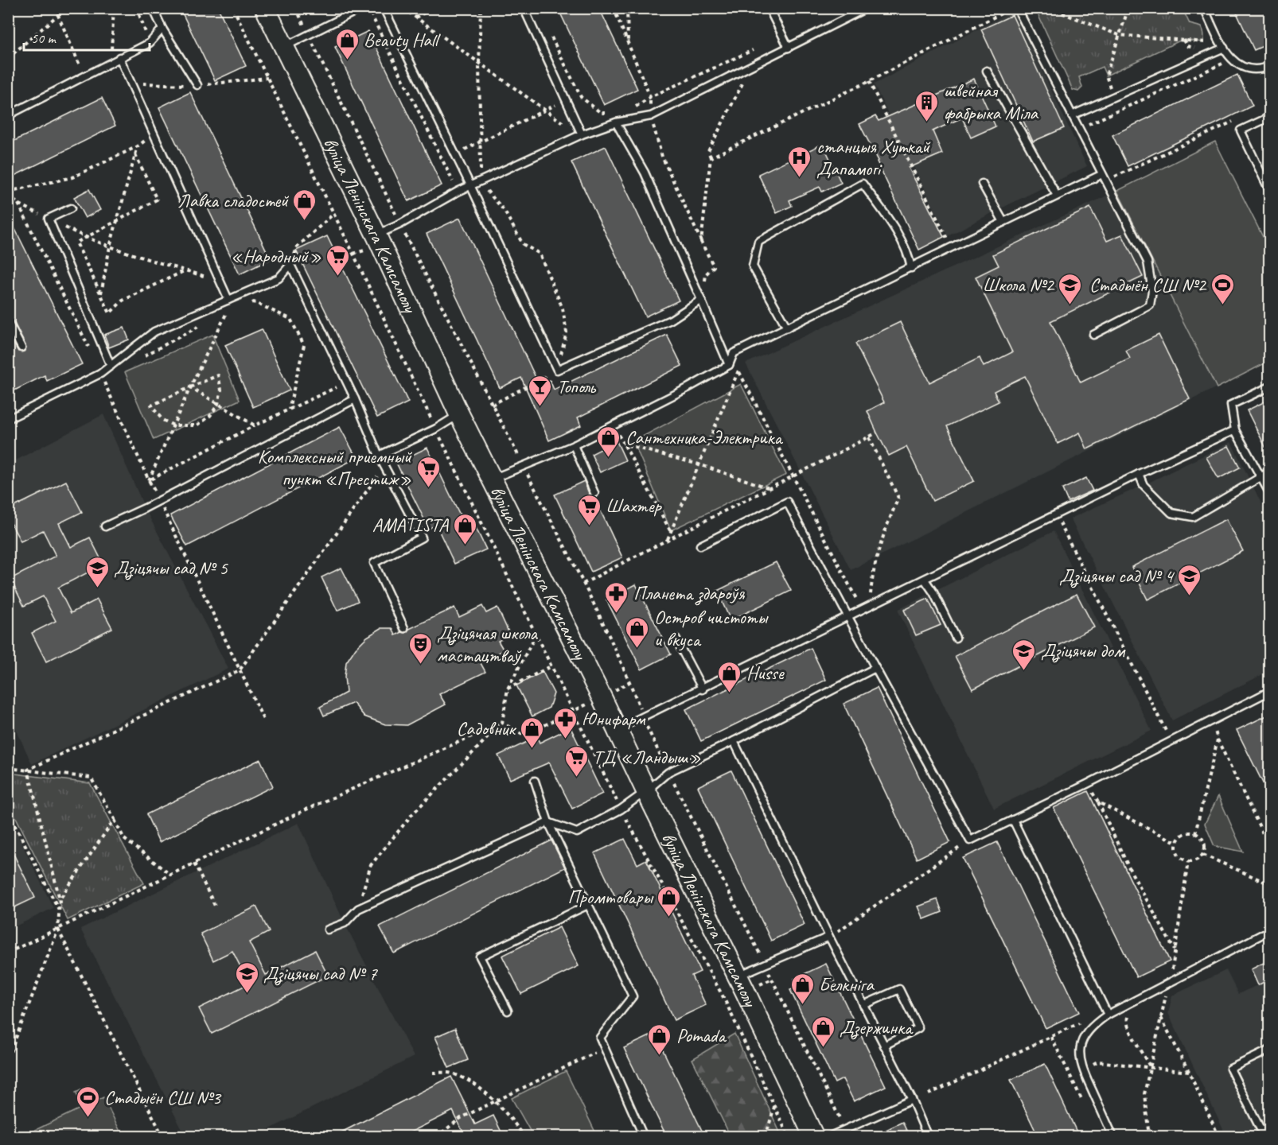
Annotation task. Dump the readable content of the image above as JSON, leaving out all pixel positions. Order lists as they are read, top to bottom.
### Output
{
  "streets": {
    "main road": ["вуліца Ленінскага Камсамолу"]
  },
  "places": {
    "shop": [
      "Beauty Hall",
      "Лавка сладостей",
      "Сантехника-Электрика",
      "AMATISTA",
      "Остров чистоты и вкуса",
      "Husse",
      "Садовник",
      "Промтовары",
      "Белкніга",
      "Дзержинка",
      "Pomada"
    ],
    "building": ["швейная фабрыка Міла"],
    "hospital": ["станцыя Хуткай Дапамогі"],
    "supermarket": [
      "«Народный»",
      "Комплексный приемный пункт «Престиж»",
      "Шахтер",
      "ТД «Ландыш»"
    ],
    "school or university": [
      "Школа №2",
      "Дзіцячы сад № 5",
      "Дзіцячы сад № 4",
      "Дзіцячы дом",
      "Дзіцячы сад № 7"
    ],
    "sports": ["Стадыён СШ №2", "Стадыён СШ №3"],
    "bar": ["Тополь"],
    "pharmacy": ["Планета здароўя", "Юнифарм"],
    "theatre": ["Дзіцячая школа мастацтваў"]
  },
  "scale_bar": "50 m"
}
